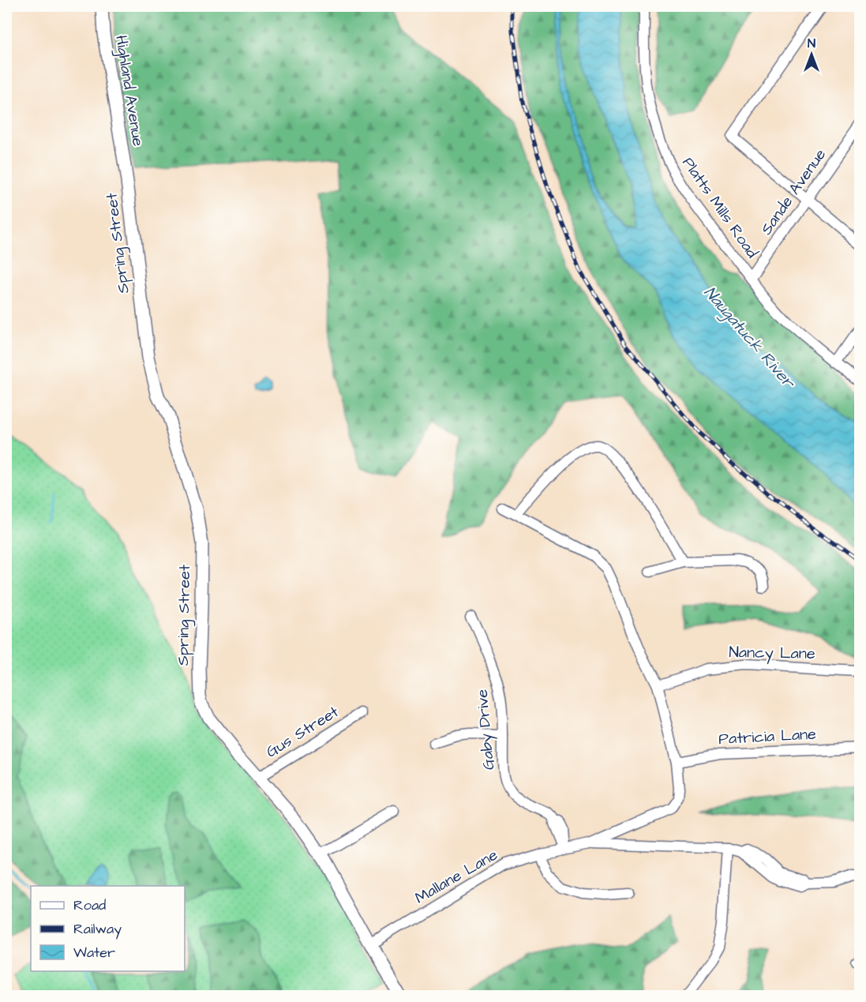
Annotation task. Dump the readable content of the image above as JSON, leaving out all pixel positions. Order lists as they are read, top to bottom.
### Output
{
  "streets": {
    "main road": ["Highland Avenue", "Spring Street"],
    "street": [
      "Sande Avenue",
      "Platts Mills Road",
      "Nancy Lane",
      "Gaby Drive",
      "Gus Street",
      "Patricia Lane",
      "Mallane Lane"
    ]
  },
  "crossings": [
    ["Highland Avenue", "Spring Street"],
    ["Sande Avenue", "Platts Mills Road"],
    ["Spring Street", "Gus Street"],
    ["Spring Street", "Mallane Lane"],
    ["Nancy Lane", "Mallane Lane"],
    ["Gaby Drive", "Mallane Lane"],
    ["Patricia Lane", "Mallane Lane"]
  ],
  "water": ["Naugatuck River"],
  "legend": ["Road", "Railway", "Water"],
  "north": "top"
}
